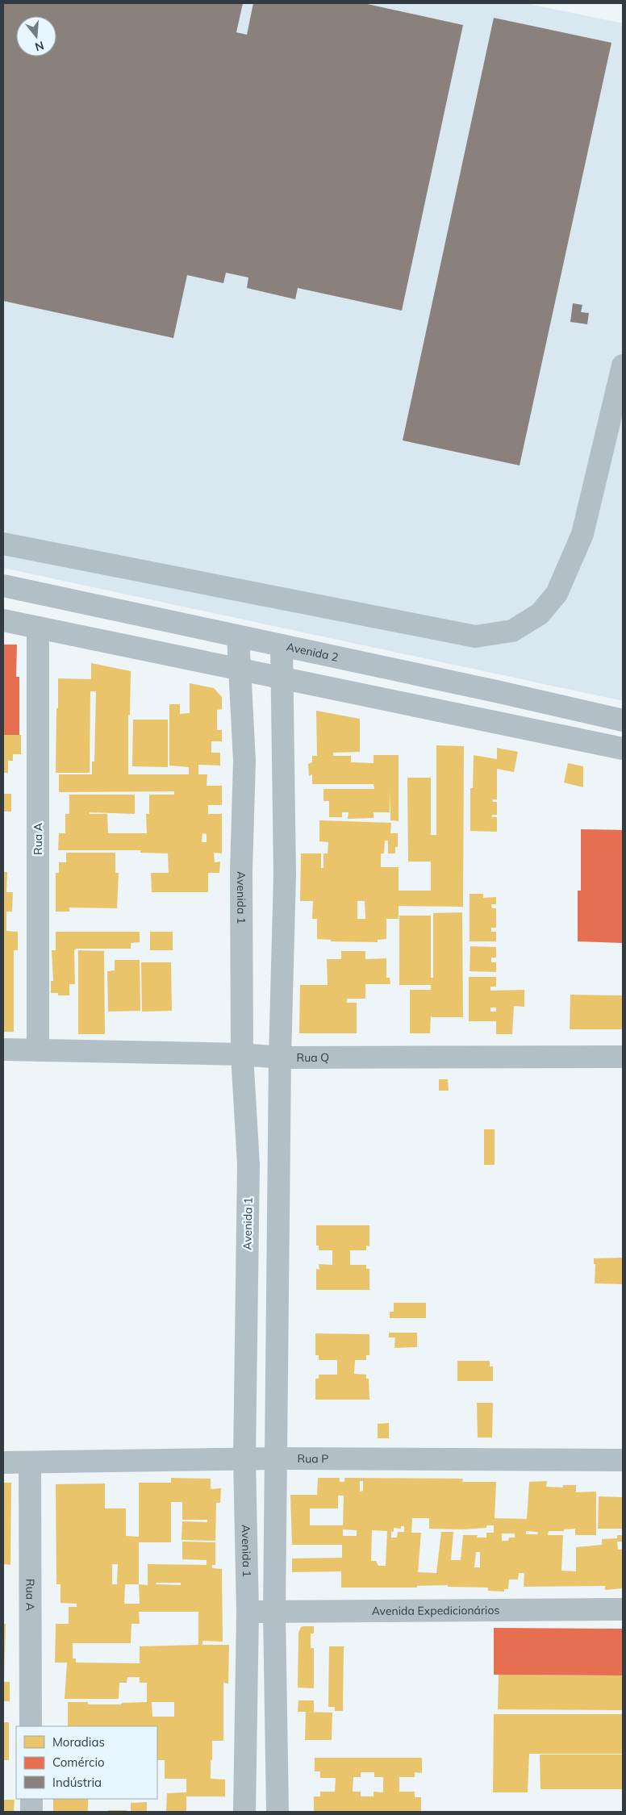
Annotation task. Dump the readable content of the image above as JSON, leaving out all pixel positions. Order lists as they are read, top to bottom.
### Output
{
  "streets": {
    "street": [
      "Avenida 2",
      "Rua A",
      "Avenida 1",
      "Rua Q",
      "Rua P",
      "Avenida Expedicionários"
    ]
  },
  "crossings": [
    ["Avenida 2", "Avenida 1"],
    ["Rua A", "Rua Q"],
    ["Rua A", "Rua P"],
    ["Avenida 1", "Rua Q"],
    ["Avenida 1", "Rua P"],
    ["Avenida 1", "Avenida Expedicionários"]
  ],
  "legend": ["Moradias", "Comércio", "Indústria"],
  "north": "bottom"
}
